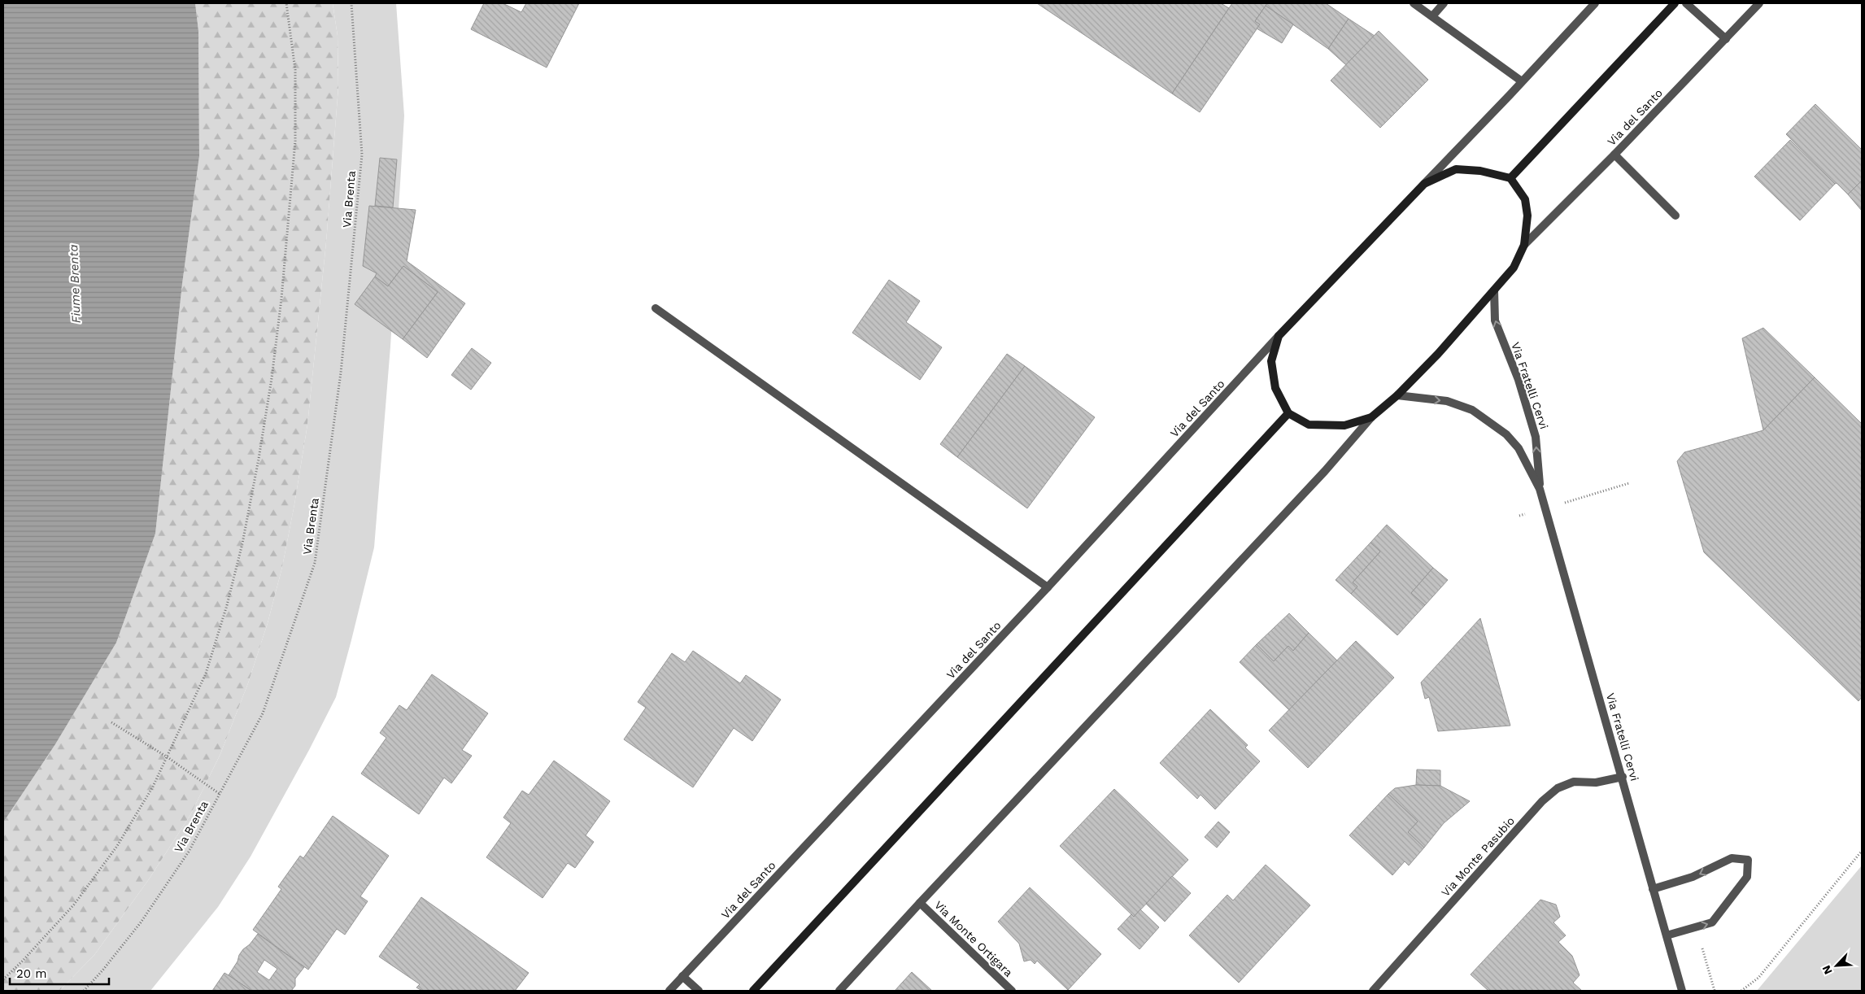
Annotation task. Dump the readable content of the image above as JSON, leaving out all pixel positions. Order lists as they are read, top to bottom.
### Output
{
  "streets": {
    "street": [
      "Via del Santo",
      "Via Fratelli Cervi",
      "Via Monte Pasubio",
      "Via Monte Ortigara"
    ],
    "path": ["Via Brenta"]
  },
  "crossings": [
    ["Via del Santo", "Via Fratelli Cervi"],
    ["Via del Santo", "Via Monte Ortigara"],
    ["Via Fratelli Cervi", "Via Monte Pasubio"]
  ],
  "water": ["Fiume Brenta"],
  "scale_bar": "20 m",
  "north": "bottom left"
}
